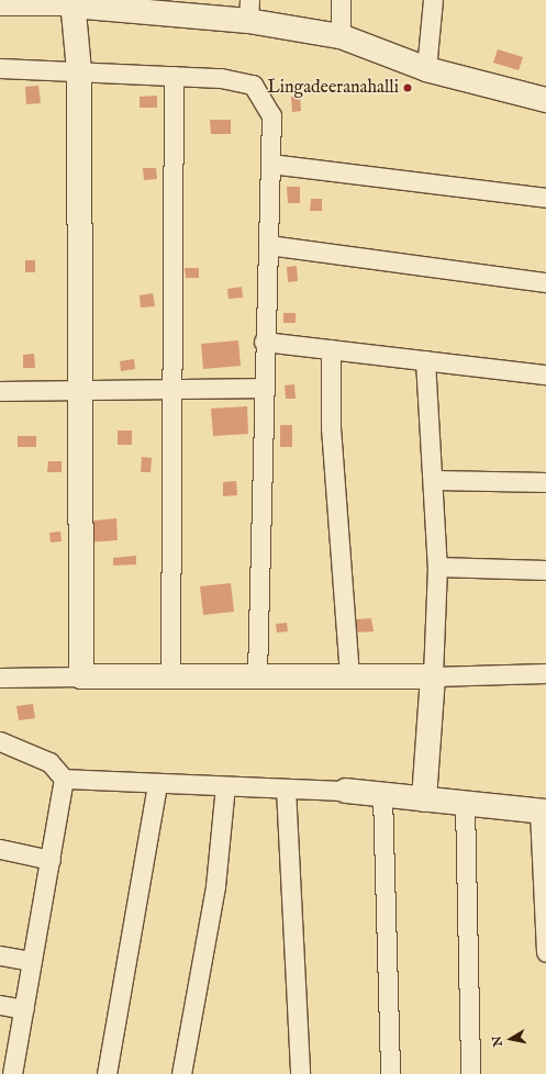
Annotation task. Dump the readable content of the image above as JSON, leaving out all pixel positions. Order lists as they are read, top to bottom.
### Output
{
  "places": ["Lingadeeranahalli"],
  "north": "left"
}
